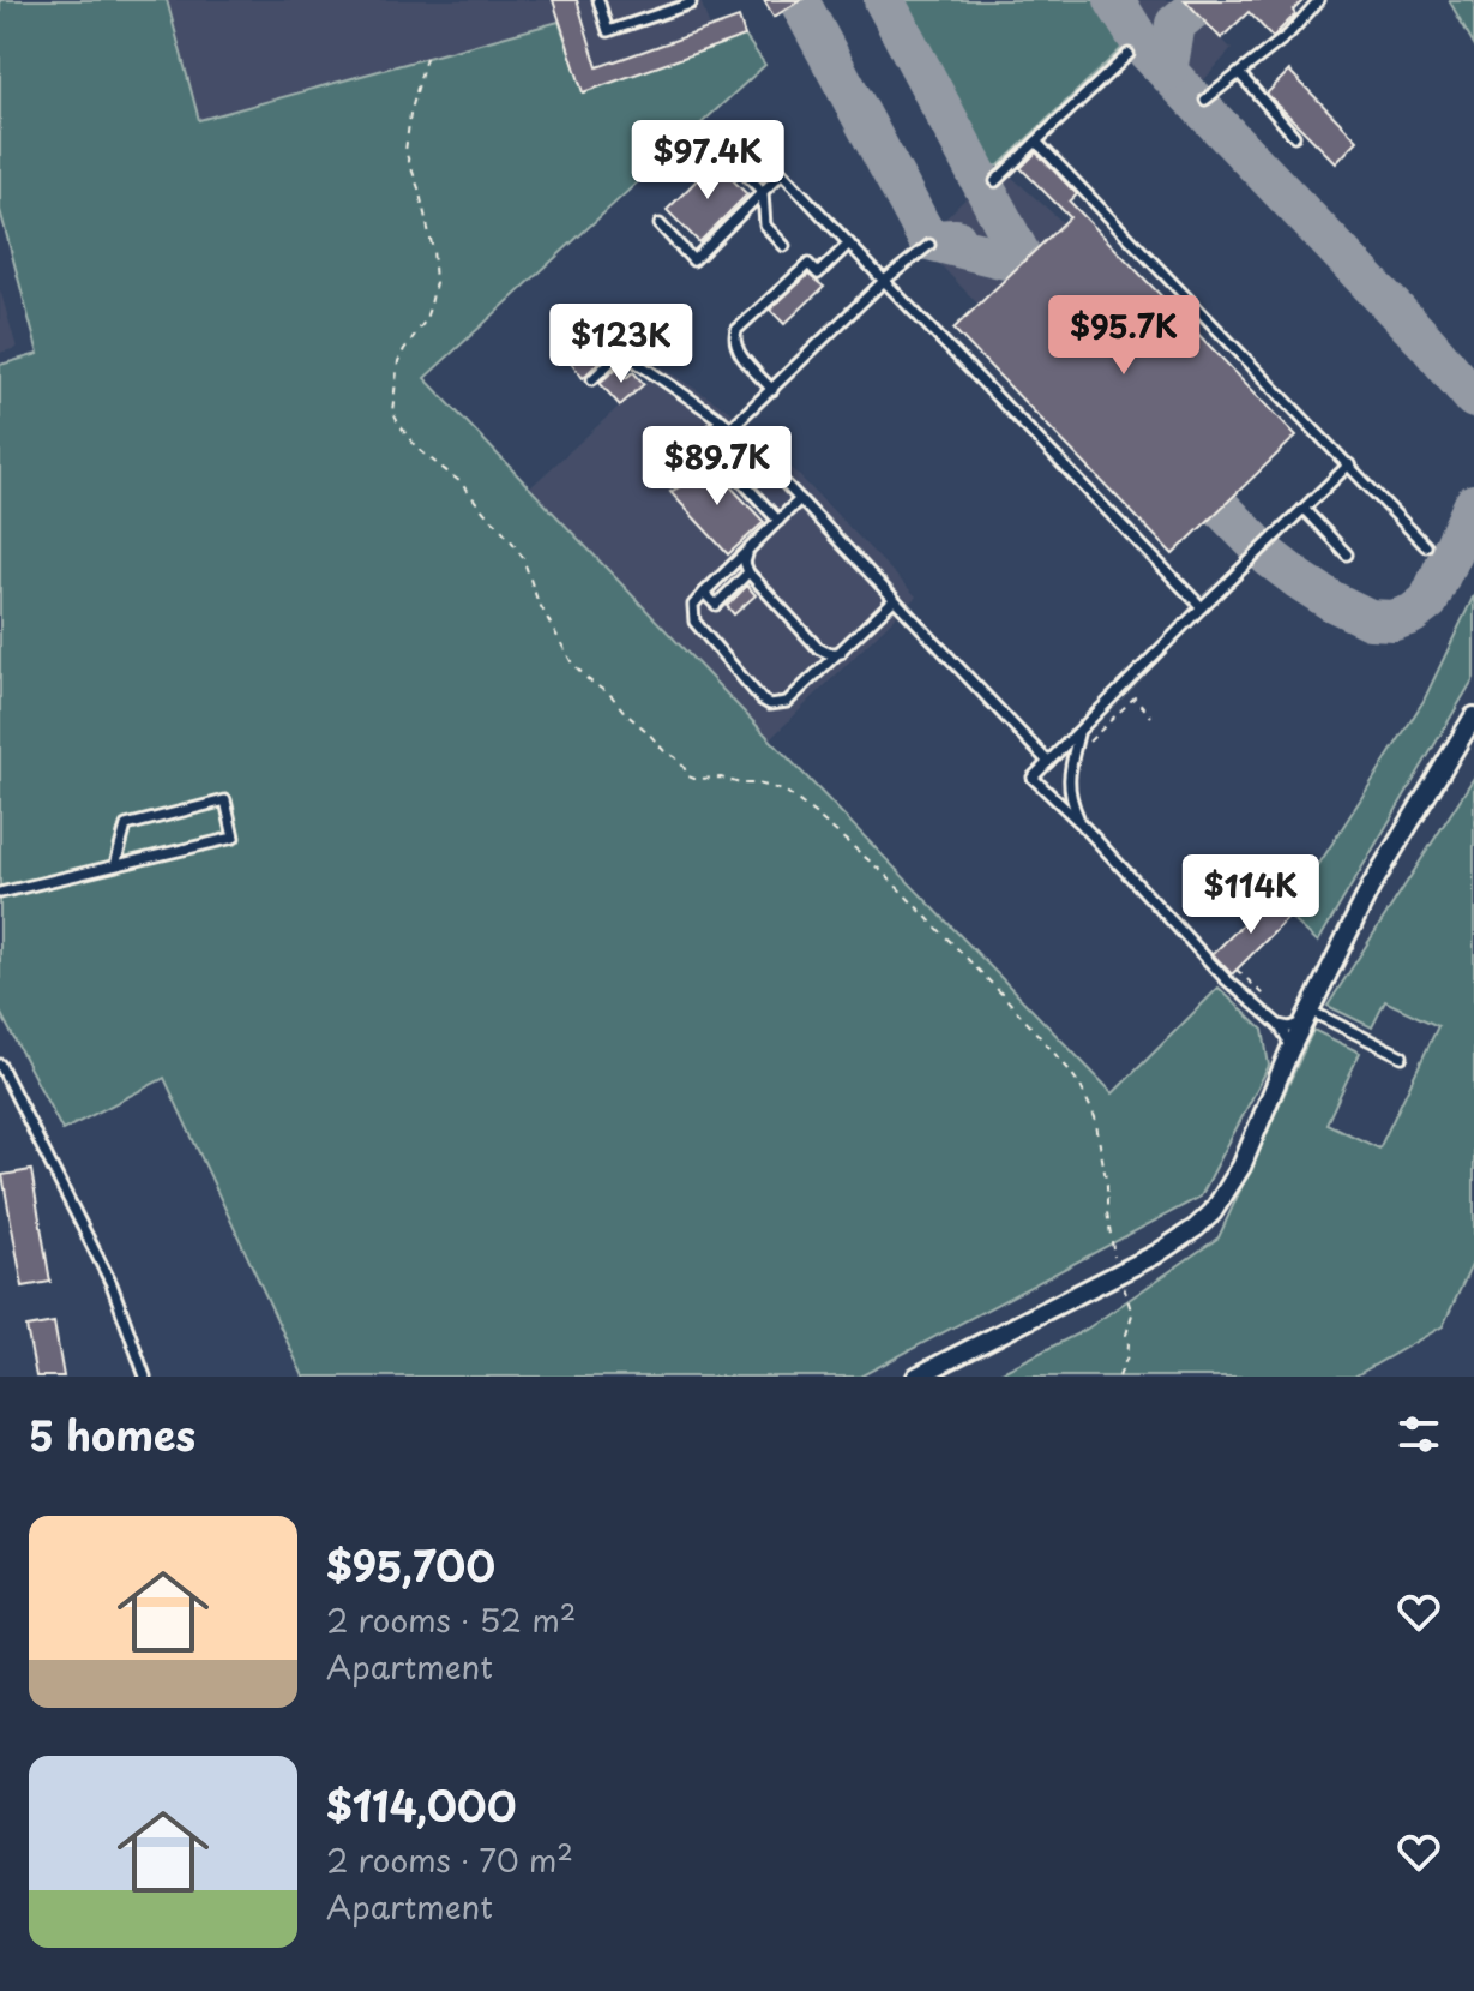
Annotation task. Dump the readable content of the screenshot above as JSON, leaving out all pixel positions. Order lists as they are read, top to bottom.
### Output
{
  "page": {
    "price": [
      "$97.4K",
      "$95.7K",
      "$123K",
      "$89.7K",
      "$114K"
    ],
    "heading": "5 homes",
    "list": [
      {
        "name": "$95,700",
        "note": "2 rooms · 52 m² · Apartment"
      },
      {
        "name": "$114,000",
        "note": "2 rooms · 70 m² · Apartment"
      }
    ]
  }
}
